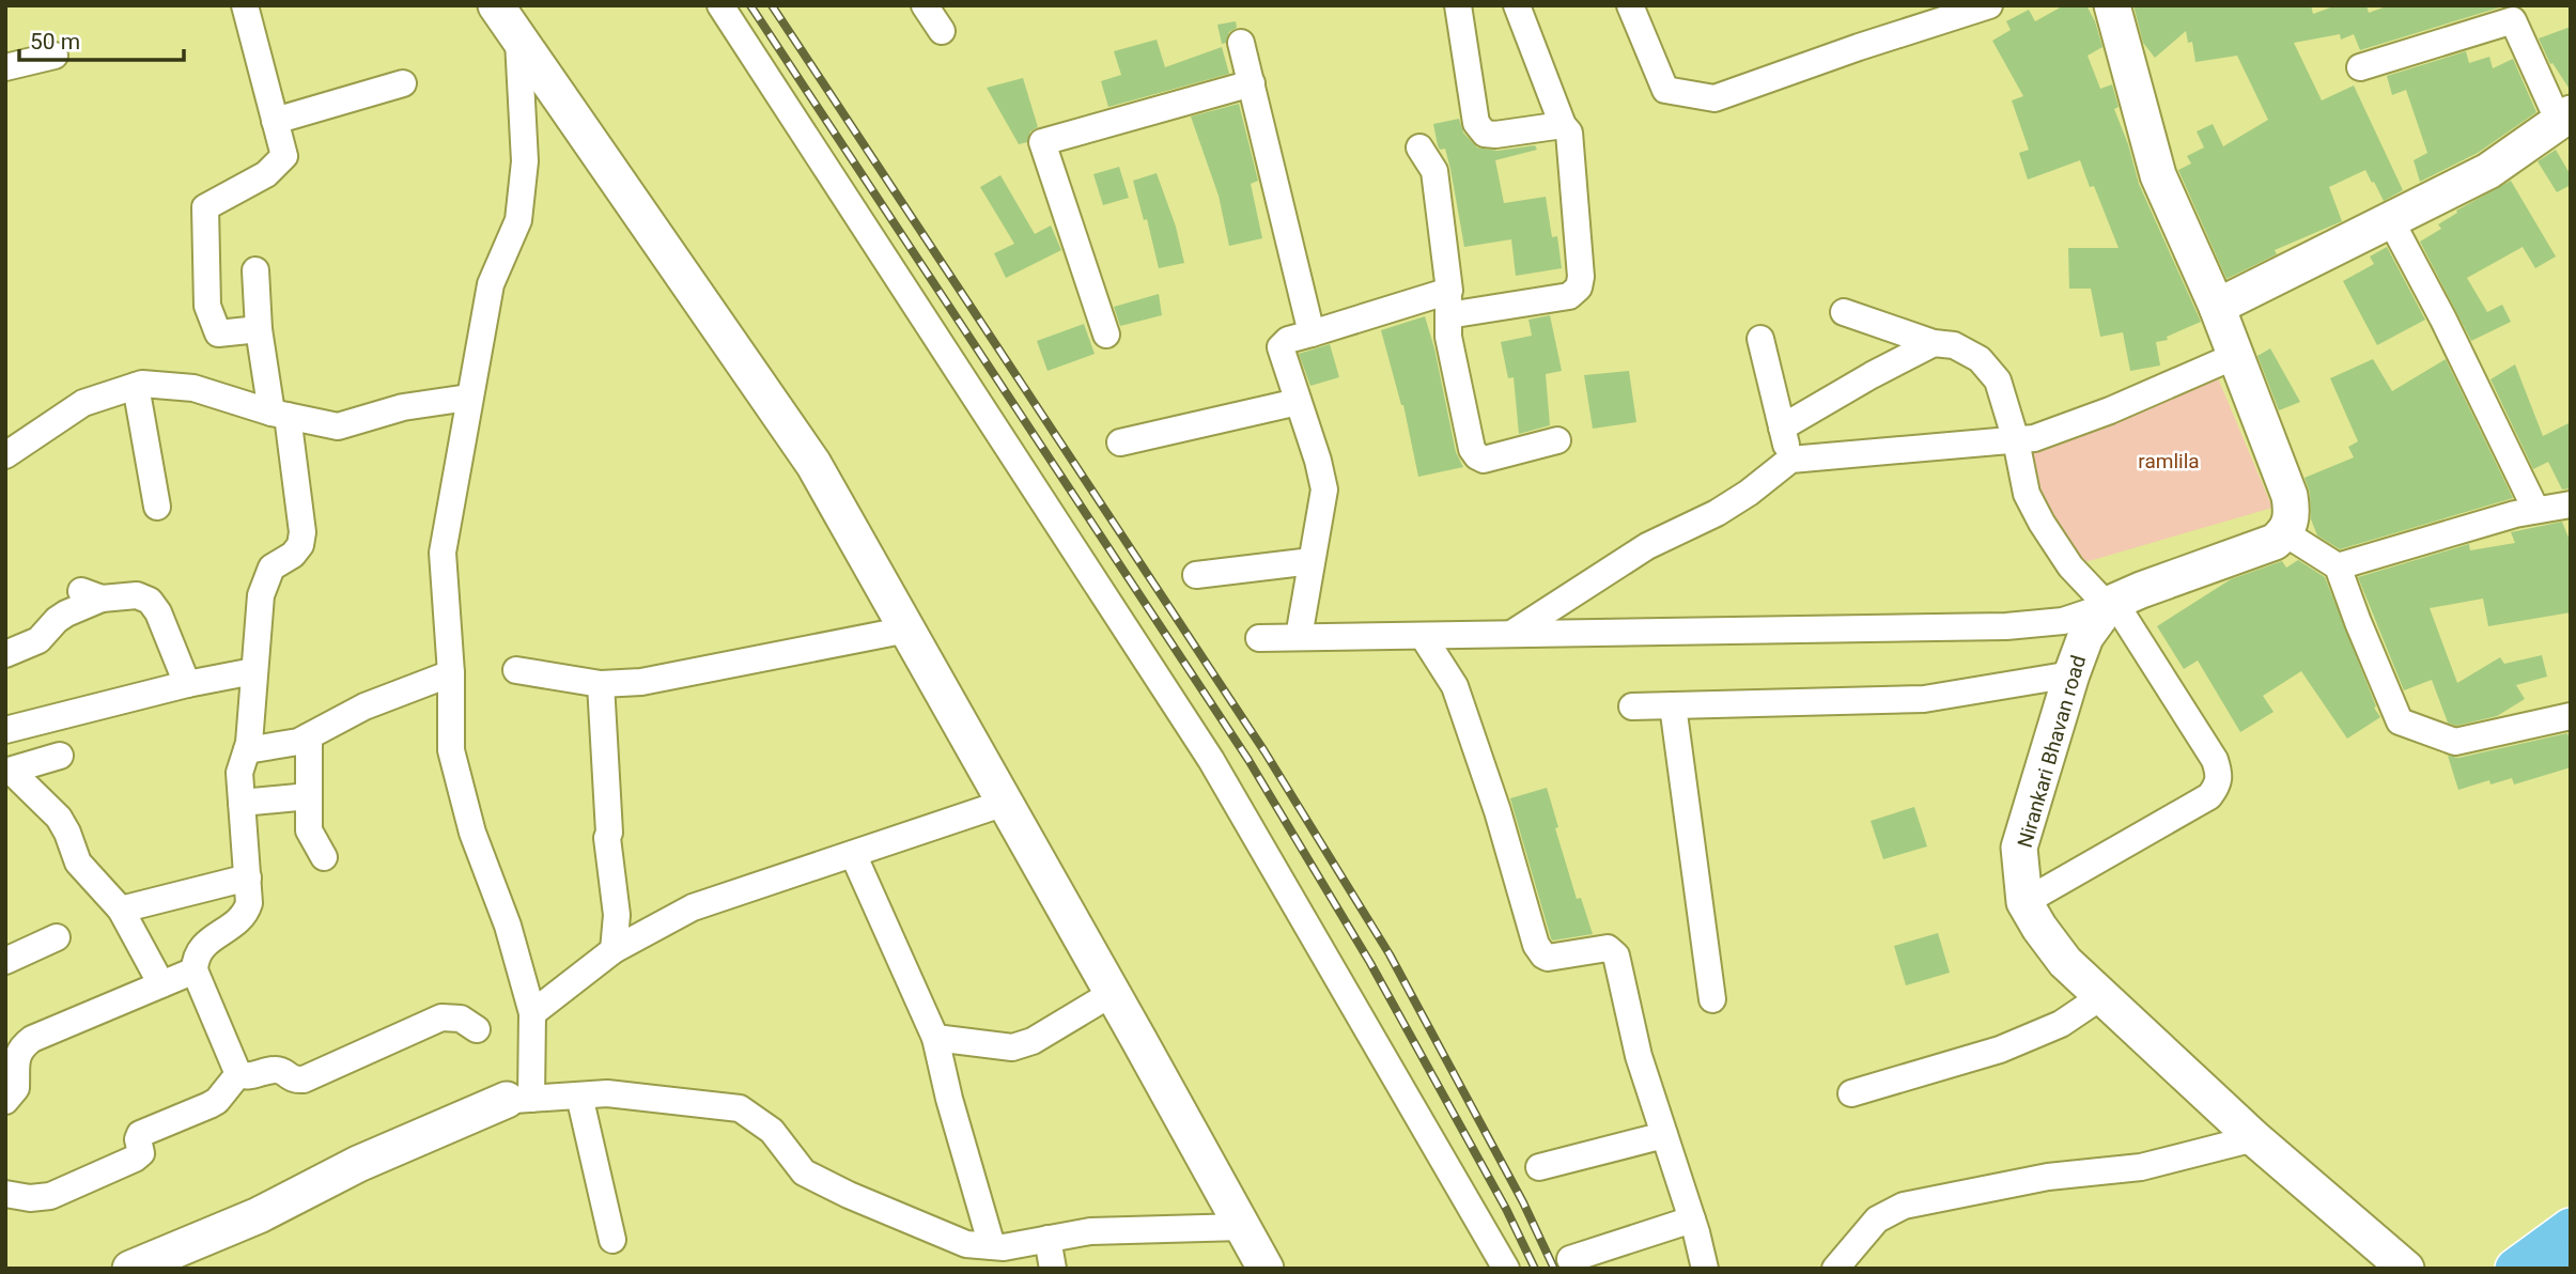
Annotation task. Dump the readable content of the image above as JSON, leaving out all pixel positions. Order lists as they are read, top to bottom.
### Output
{
  "streets": {
    "street": ["Nirankari Bhavan road"]
  },
  "parks": ["ramlila"],
  "scale_bar": "50 m"
}
